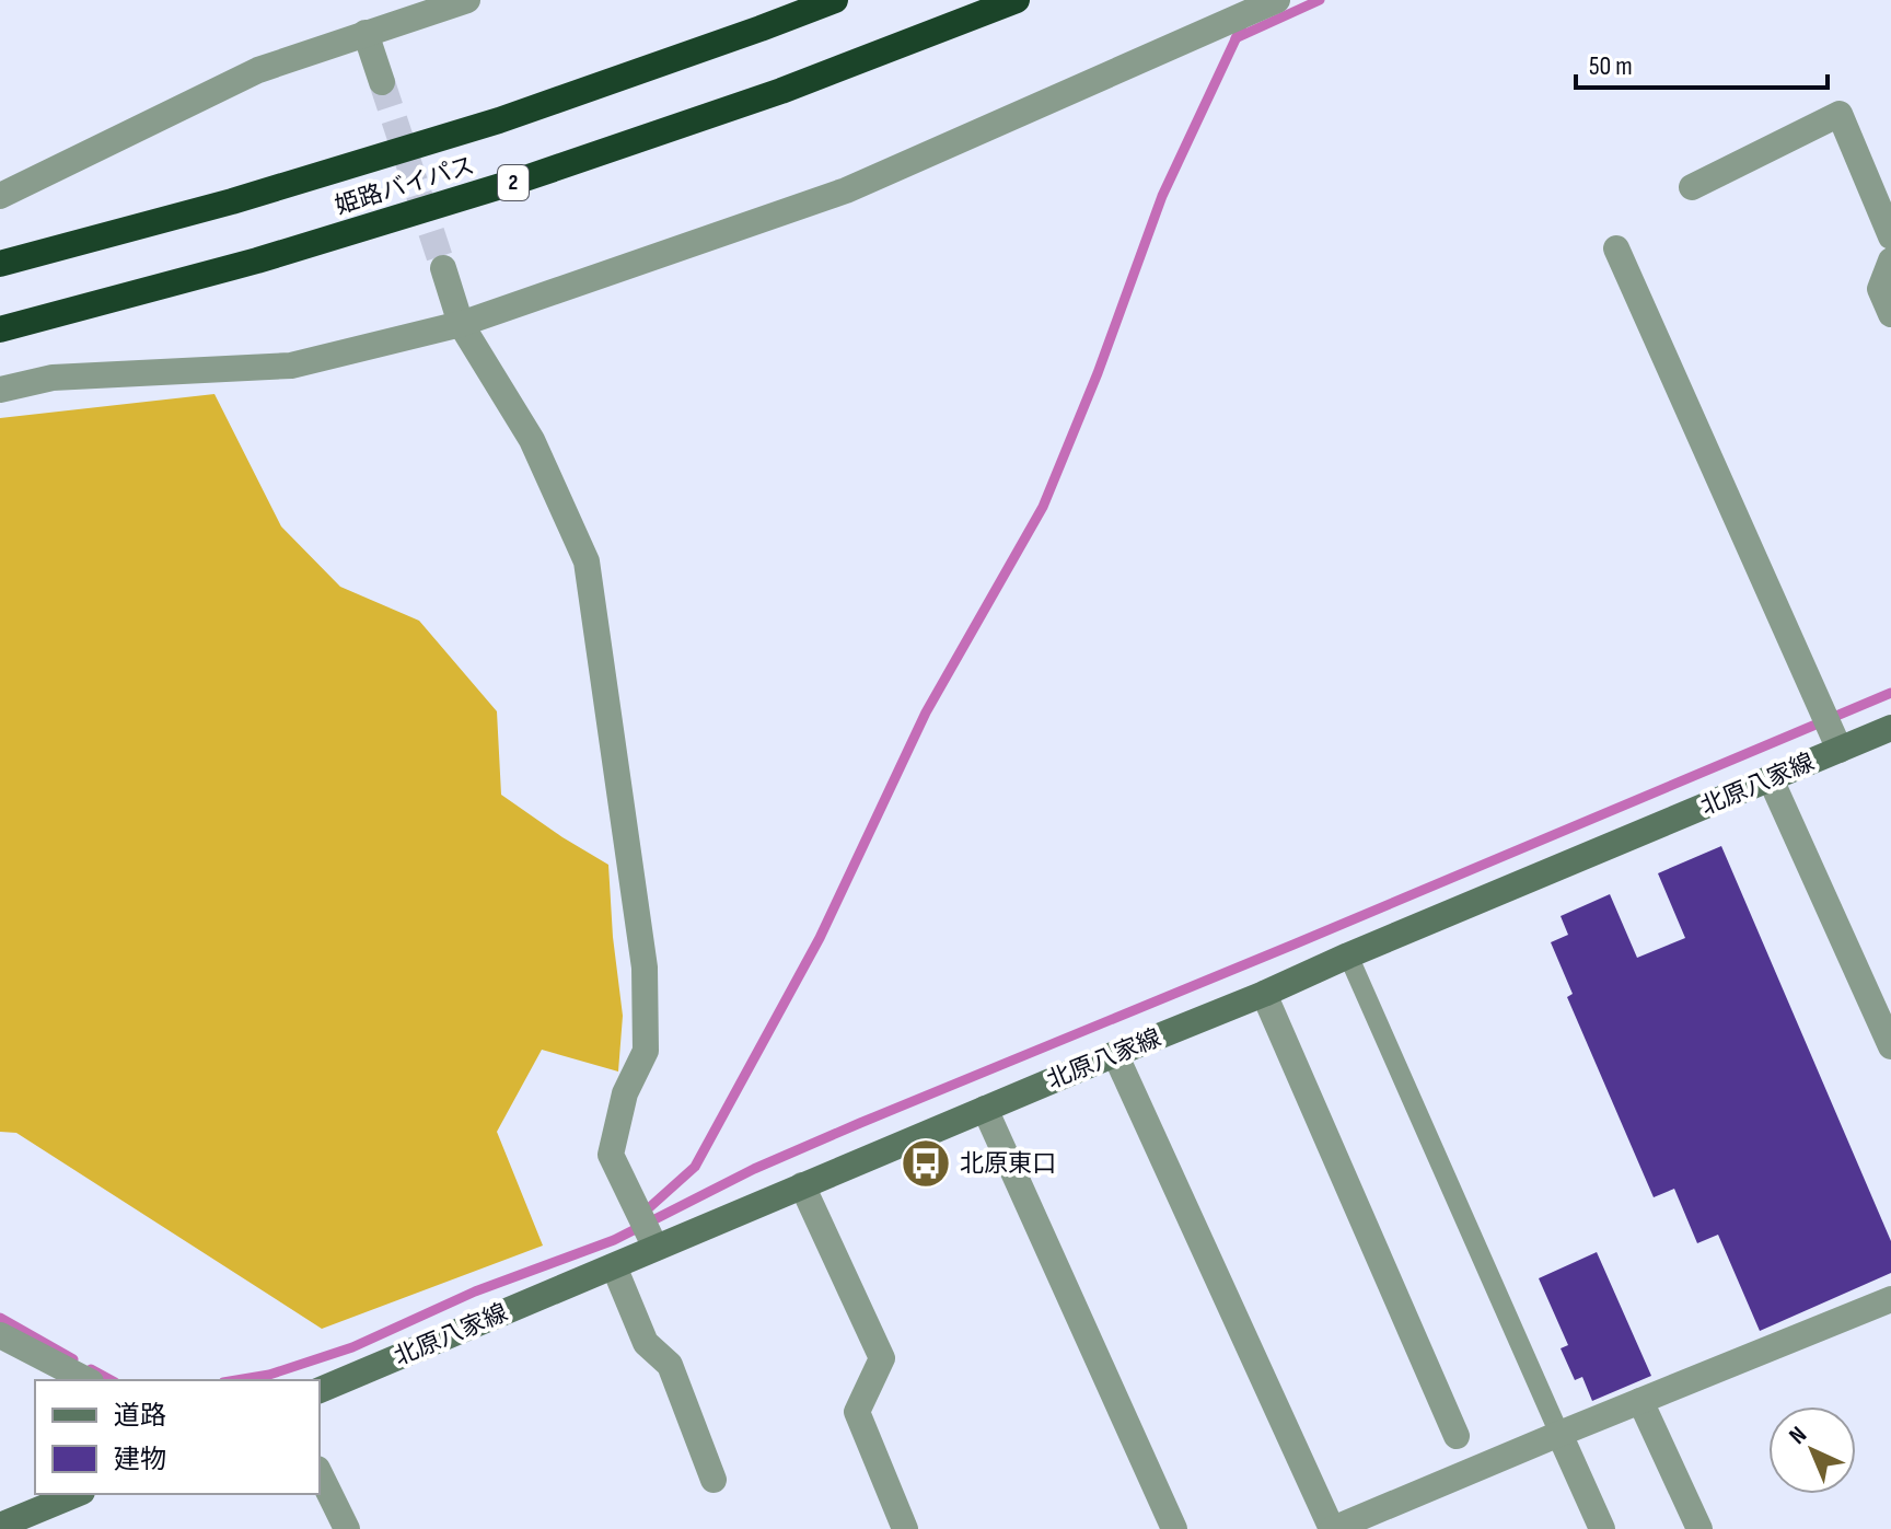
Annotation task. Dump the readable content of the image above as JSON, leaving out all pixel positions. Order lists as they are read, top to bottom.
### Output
{
  "streets": {
    "highway": ["2", "姫路バイパス"],
    "main road": ["北原八家線"]
  },
  "places": {
    "bus stop": ["北原東口"]
  },
  "legend": ["道路", "建物"],
  "scale_bar": "50 m",
  "north": "top left"
}
